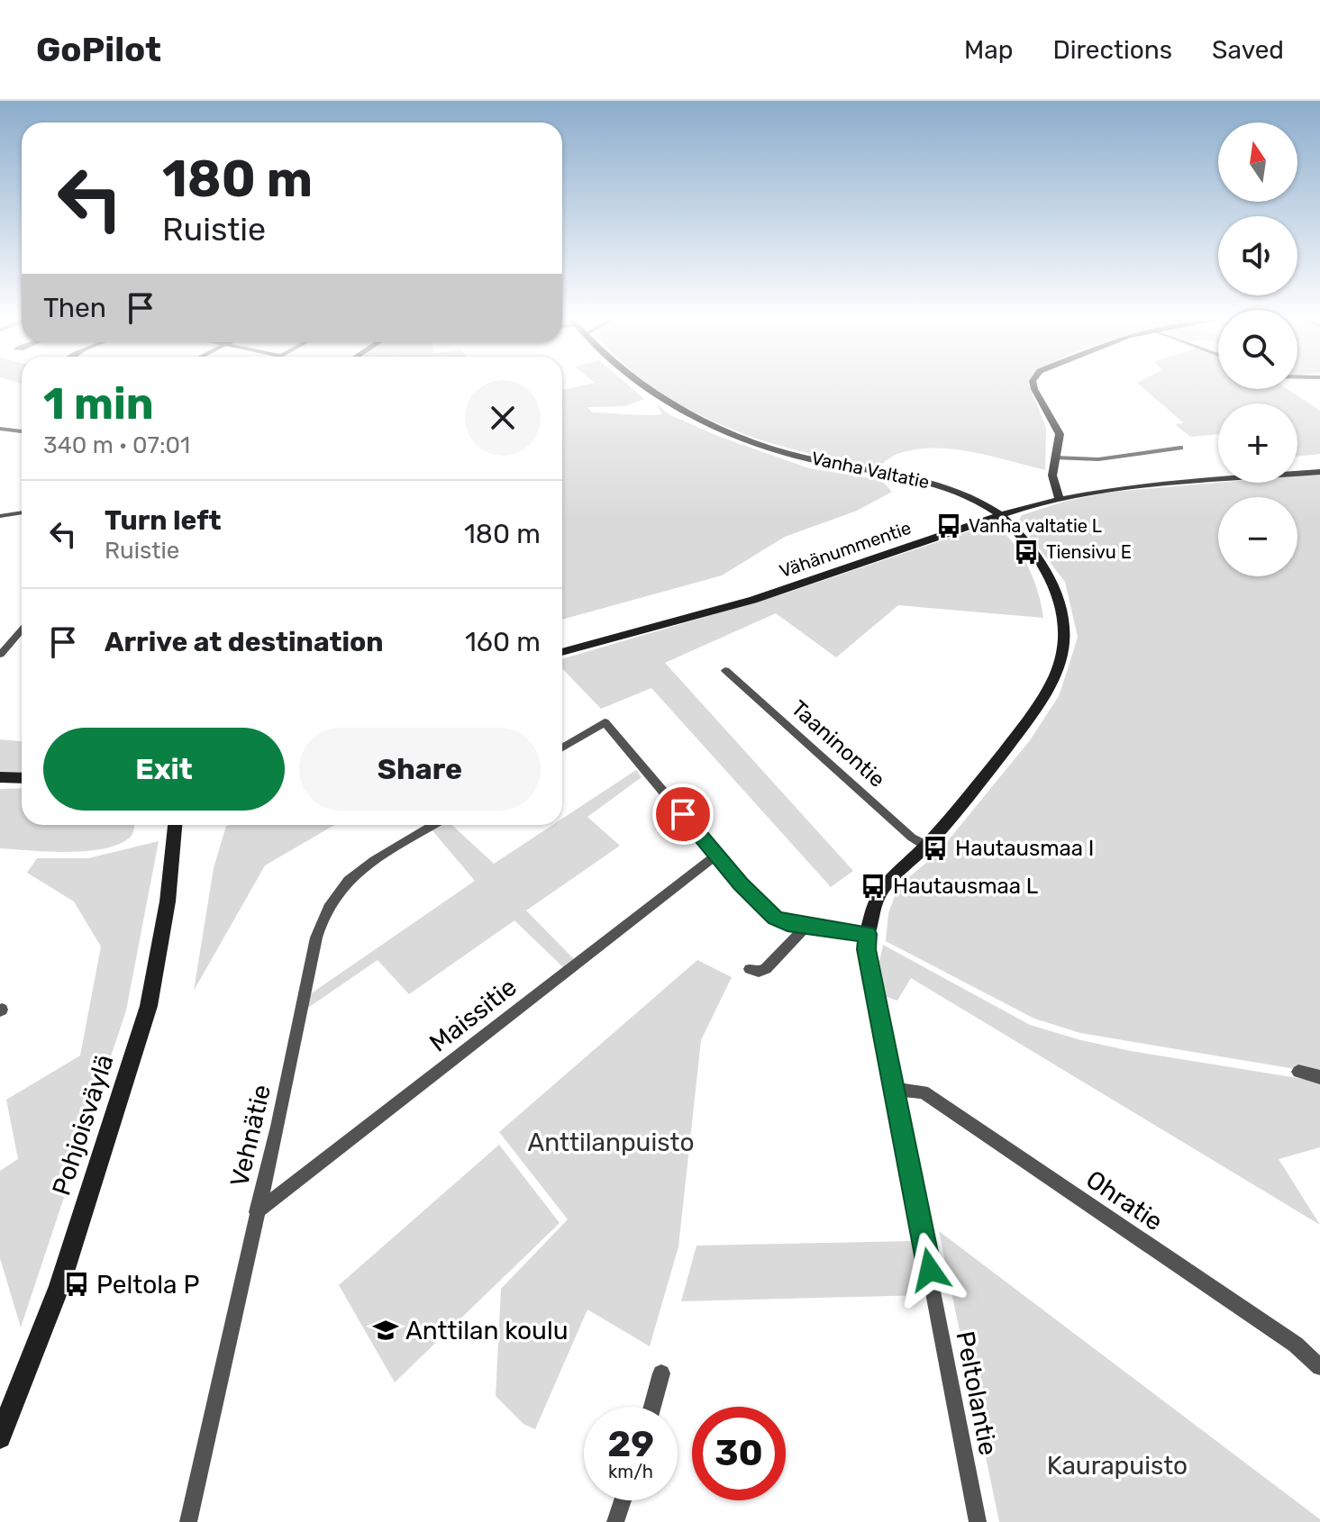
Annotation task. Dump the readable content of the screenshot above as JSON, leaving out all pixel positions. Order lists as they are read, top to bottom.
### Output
{
  "streets": {
    "street": [
      "Vanha Valtatie",
      "Vähänummentie",
      "Taaninontie",
      "Maissitie",
      "Pohjoisväylä",
      "Vehnätie",
      "Ohratie",
      "Peltolantie"
    ]
  },
  "crossings": [
    ["Vanha Valtatie", "Vähänummentie"],
    ["Vanha Valtatie", "Taaninontie"],
    ["Vanha Valtatie", "Peltolantie"],
    ["Maissitie", "Vehnätie"],
    ["Ohratie", "Peltolantie"]
  ],
  "parks": ["Anttilanpuisto", "Kaurapuisto"],
  "places": {
    "bus stop": [
      "Vanha valtatie L",
      "Tiensivu E",
      "Hautausmaa I",
      "Hautausmaa L",
      "Peltola P"
    ],
    "school or university": ["Anttilan koulu"]
  },
  "north": "top",
  "page": {
    "header": "GoPilot",
    "nav": ["Map", "Directions", "Saved"],
    "map_buttons": ["+", "−"],
    "turn": ["180 m", "Ruistie"],
    "then": "Then",
    "heading": ["1 min", "340 m · 07:01"],
    "list": [
      {
        "name": "Turn left",
        "note": "Ruistie",
        "value": "180 m"
      },
      {
        "name": "Arrive at destination",
        "value": "160 m"
      }
    ],
    "buttons": ["Exit", "Share"],
    "speed": "29 km/h",
    "limit": "30"
  }
}
